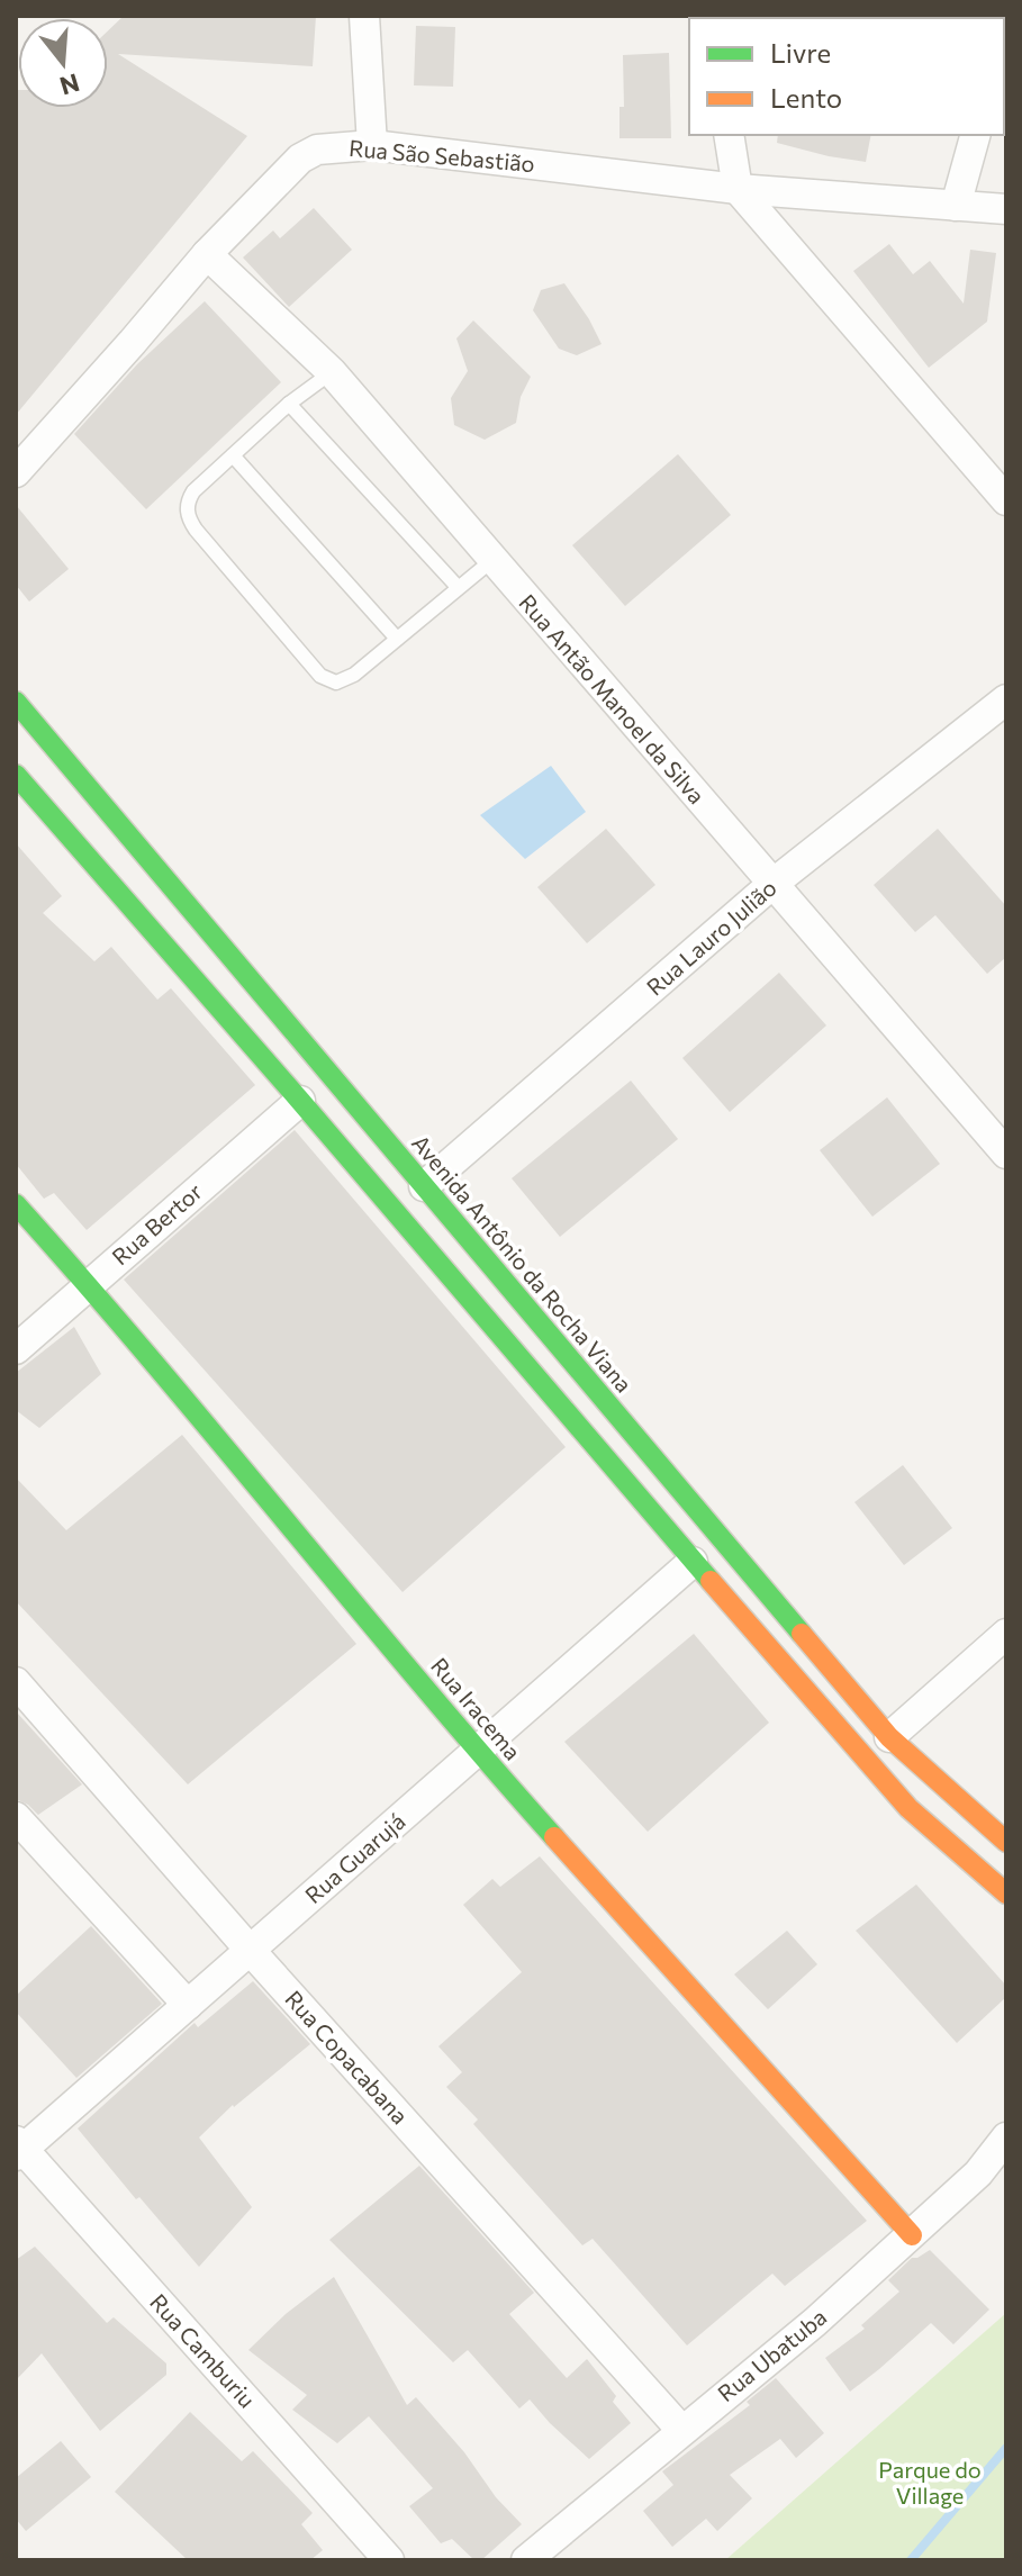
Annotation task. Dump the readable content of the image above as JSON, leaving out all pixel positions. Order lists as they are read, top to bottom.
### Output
{
  "streets": {
    "main road": ["Avenida Antônio da Rocha Viana", "Rua Iracema"],
    "street": [
      "Rua São Sebastião",
      "Rua Antão Manoel da Silva",
      "Rua Lauro Julião",
      "Rua Bertor",
      "Rua Guarujá",
      "Rua Copacabana",
      "Rua Camburiu",
      "Rua Ubatuba"
    ]
  },
  "crossings": [
    ["Rua São Sebastião", "Rua Antão Manoel da Silva"],
    ["Rua Antão Manoel da Silva", "Rua Lauro Julião"],
    ["Rua Lauro Julião", "Avenida Antônio da Rocha Viana"],
    ["Rua Bertor", "Rua Iracema"],
    ["Rua Iracema", "Rua Guarujá"],
    ["Rua Iracema", "Rua Ubatuba"],
    ["Rua Guarujá", "Rua Copacabana"],
    ["Rua Guarujá", "Rua Camburiu"],
    ["Rua Copacabana", "Rua Ubatuba"]
  ],
  "parks": ["Parque do Village"],
  "legend": ["Livre", "Lento"],
  "north": "bottom"
}
